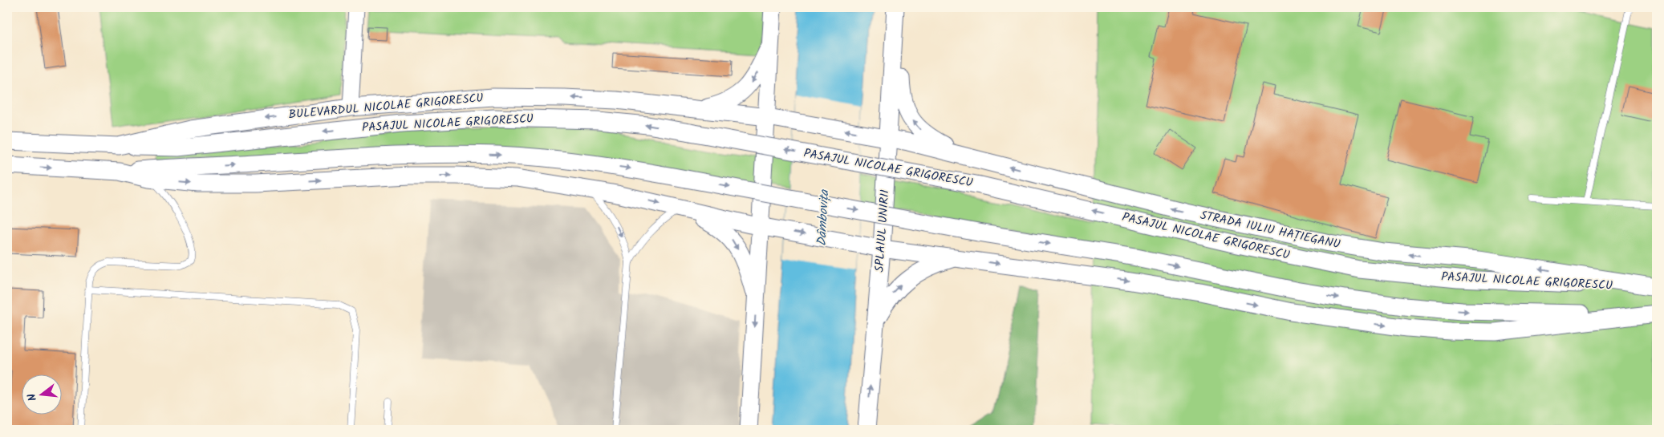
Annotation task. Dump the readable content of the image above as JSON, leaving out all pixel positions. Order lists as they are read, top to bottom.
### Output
{
  "streets": {
    "main road": [
      "BULEVARDUL NICOLAE GRIGORESCU",
      "PASAJUL NICOLAE GRIGORESCU",
      "STRADA IULIU HAȚIEGANU",
      "SPLAIUL UNIRII"
    ]
  },
  "crossings": [
    ["BULEVARDUL NICOLAE GRIGORESCU", "PASAJUL NICOLAE GRIGORESCU"],
    ["BULEVARDUL NICOLAE GRIGORESCU", "STRADA IULIU HAȚIEGANU"],
    ["BULEVARDUL NICOLAE GRIGORESCU", "SPLAIUL UNIRII"],
    ["PASAJUL NICOLAE GRIGORESCU", "STRADA IULIU HAȚIEGANU"],
    ["STRADA IULIU HAȚIEGANU", "SPLAIUL UNIRII"]
  ],
  "water": ["Dâmbovița"],
  "north": "left"
}
